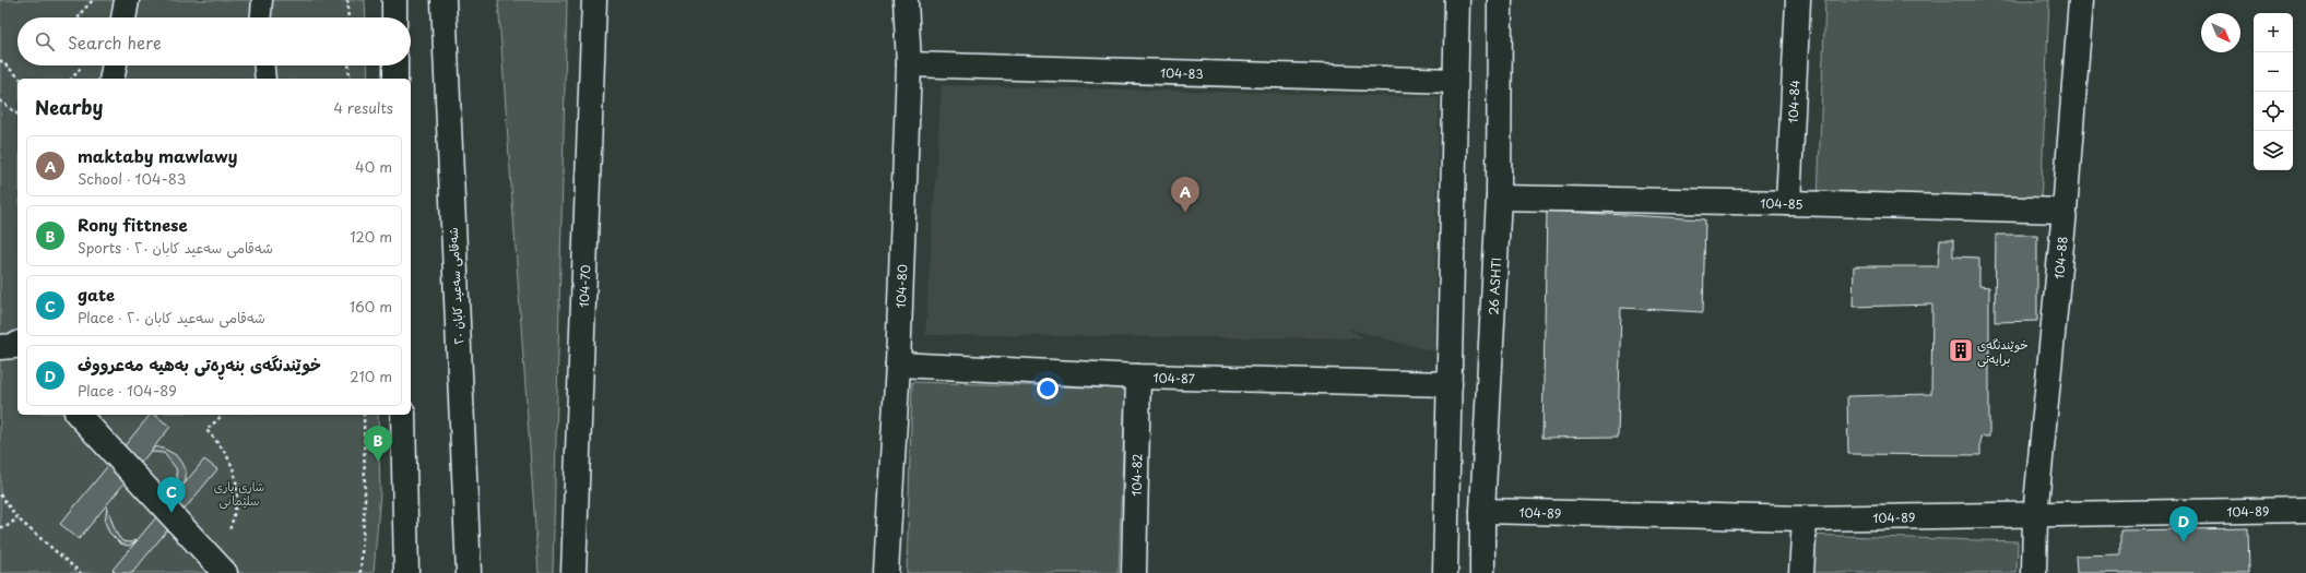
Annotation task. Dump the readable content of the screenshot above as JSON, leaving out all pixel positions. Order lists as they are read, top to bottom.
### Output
{
  "streets": {
    "street": [
      "104-83",
      "104-84",
      "104-85",
      "104-88",
      "شەقامی سەعید کابان ٢٠",
      "104-70",
      "104-80",
      "26 ASHTI",
      "104-87",
      "104-82",
      "104-89"
    ]
  },
  "crossings": [
    ["104-83", "104-80"],
    ["104-84", "104-85"],
    ["104-85", "104-88"],
    ["104-85", "26 ASHTI"],
    ["104-88", "104-89"],
    ["104-80", "104-87"],
    ["26 ASHTI", "104-89"],
    ["104-87", "104-82"]
  ],
  "parks": ["شاری یاری سلێمانی"],
  "places": {
    "building": ["خوێندنگەی برایەتی"]
  },
  "north": "bottom right",
  "page": {
    "map_buttons": ["+", "−"],
    "search": "Search here",
    "heading": ["Nearby", "4 results"],
    "list": [
      {
        "mark": "A",
        "name": "maktaby mawlawy",
        "note": "School · 104-83",
        "value": "40 m"
      },
      {
        "mark": "B",
        "name": "Rony fittnese",
        "note": "Sports · شەقامی سەعید کابان ٢٠",
        "value": "120 m"
      },
      {
        "mark": "C",
        "name": "gate",
        "note": "Place · شەقامی سەعید کابان ٢٠",
        "value": "160 m"
      },
      {
        "mark": "D",
        "name": "خوێندنگەی بنەڕەتی بەهیە مەعرووف",
        "note": "Place · 104-89",
        "value": "210 m"
      }
    ],
    "pins": [
      "A",
      "B",
      "C",
      "D"
    ]
  }
}
